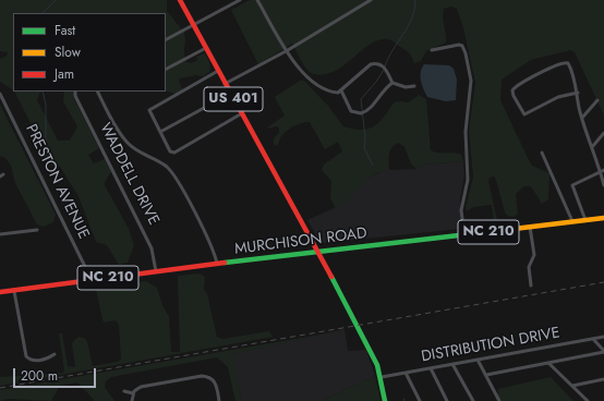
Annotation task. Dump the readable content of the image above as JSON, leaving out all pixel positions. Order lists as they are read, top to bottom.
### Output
{
  "streets": {
    "main road": ["US 401", "NC 210", "MURCHISON ROAD"],
    "street": ["WADDELL DRIVE", "PRESTON AVENUE", "DISTRIBUTION DRIVE"]
  },
  "crossings": [
    ["US 401", "MURCHISON ROAD"],
    ["US 401", "DISTRIBUTION DRIVE"],
    ["WADDELL DRIVE", "MURCHISON ROAD"],
    ["PRESTON AVENUE", "MURCHISON ROAD"]
  ],
  "legend": ["Fast", "Slow", "Jam"],
  "scale_bar": "200 m"
}
